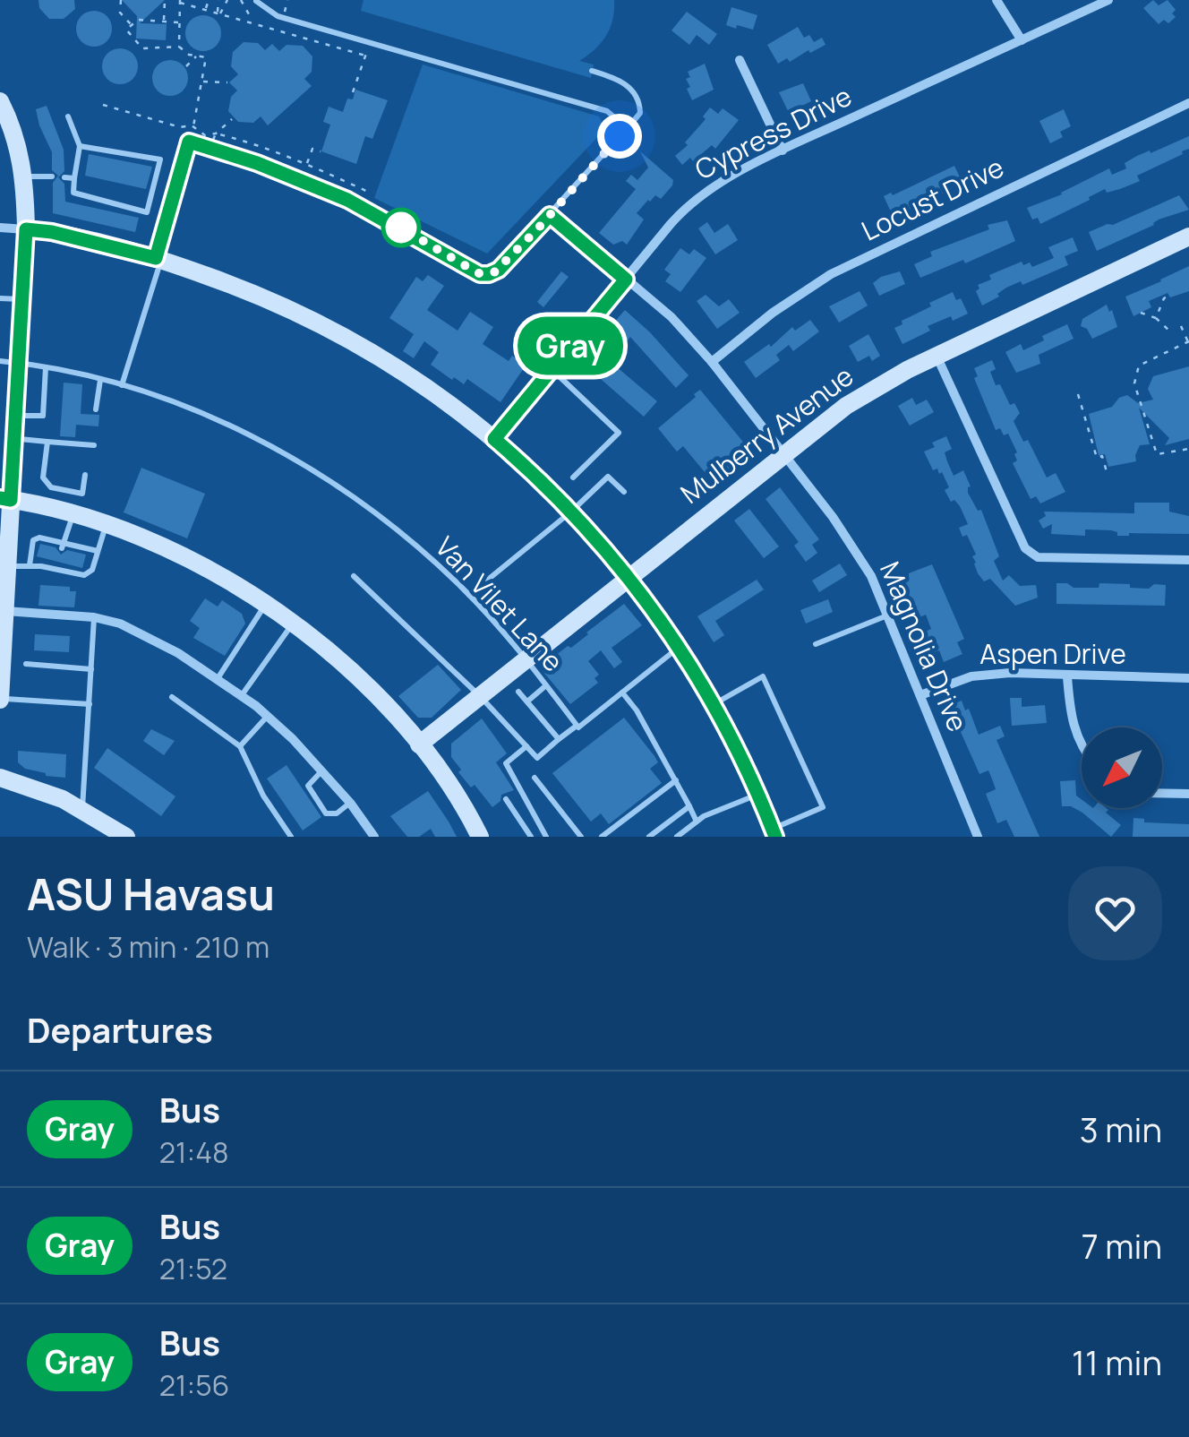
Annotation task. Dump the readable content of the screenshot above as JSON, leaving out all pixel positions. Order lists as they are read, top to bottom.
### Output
{
  "streets": {
    "street": [
      "Cypress Drive",
      "Locust Drive",
      "Mulberry Avenue",
      "Magnolia Drive",
      "Aspen Drive"
    ],
    "lane": ["Van Vilet Lane"]
  },
  "crossings": [
    ["Cypress Drive", "Magnolia Drive"],
    ["Locust Drive", "Magnolia Drive"],
    ["Mulberry Avenue", "Van Vilet Lane"],
    ["Mulberry Avenue", "Magnolia Drive"],
    ["Magnolia Drive", "Aspen Drive"]
  ],
  "lines": ["bus line Gray"],
  "north": "bottom left",
  "page": {
    "on_map": "Gray",
    "heading": [
      ["ASU Havasu", "Walk · 3 min · 210 m"],
      "Departures"
    ],
    "list": [
      {
        "mark": "Gray",
        "name": "Bus",
        "note": "21:48",
        "value": "3 min"
      },
      {
        "mark": "Gray",
        "name": "Bus",
        "note": "21:52",
        "value": "7 min"
      },
      {
        "mark": "Gray",
        "name": "Bus",
        "note": "21:56",
        "value": "11 min"
      }
    ]
  }
}
